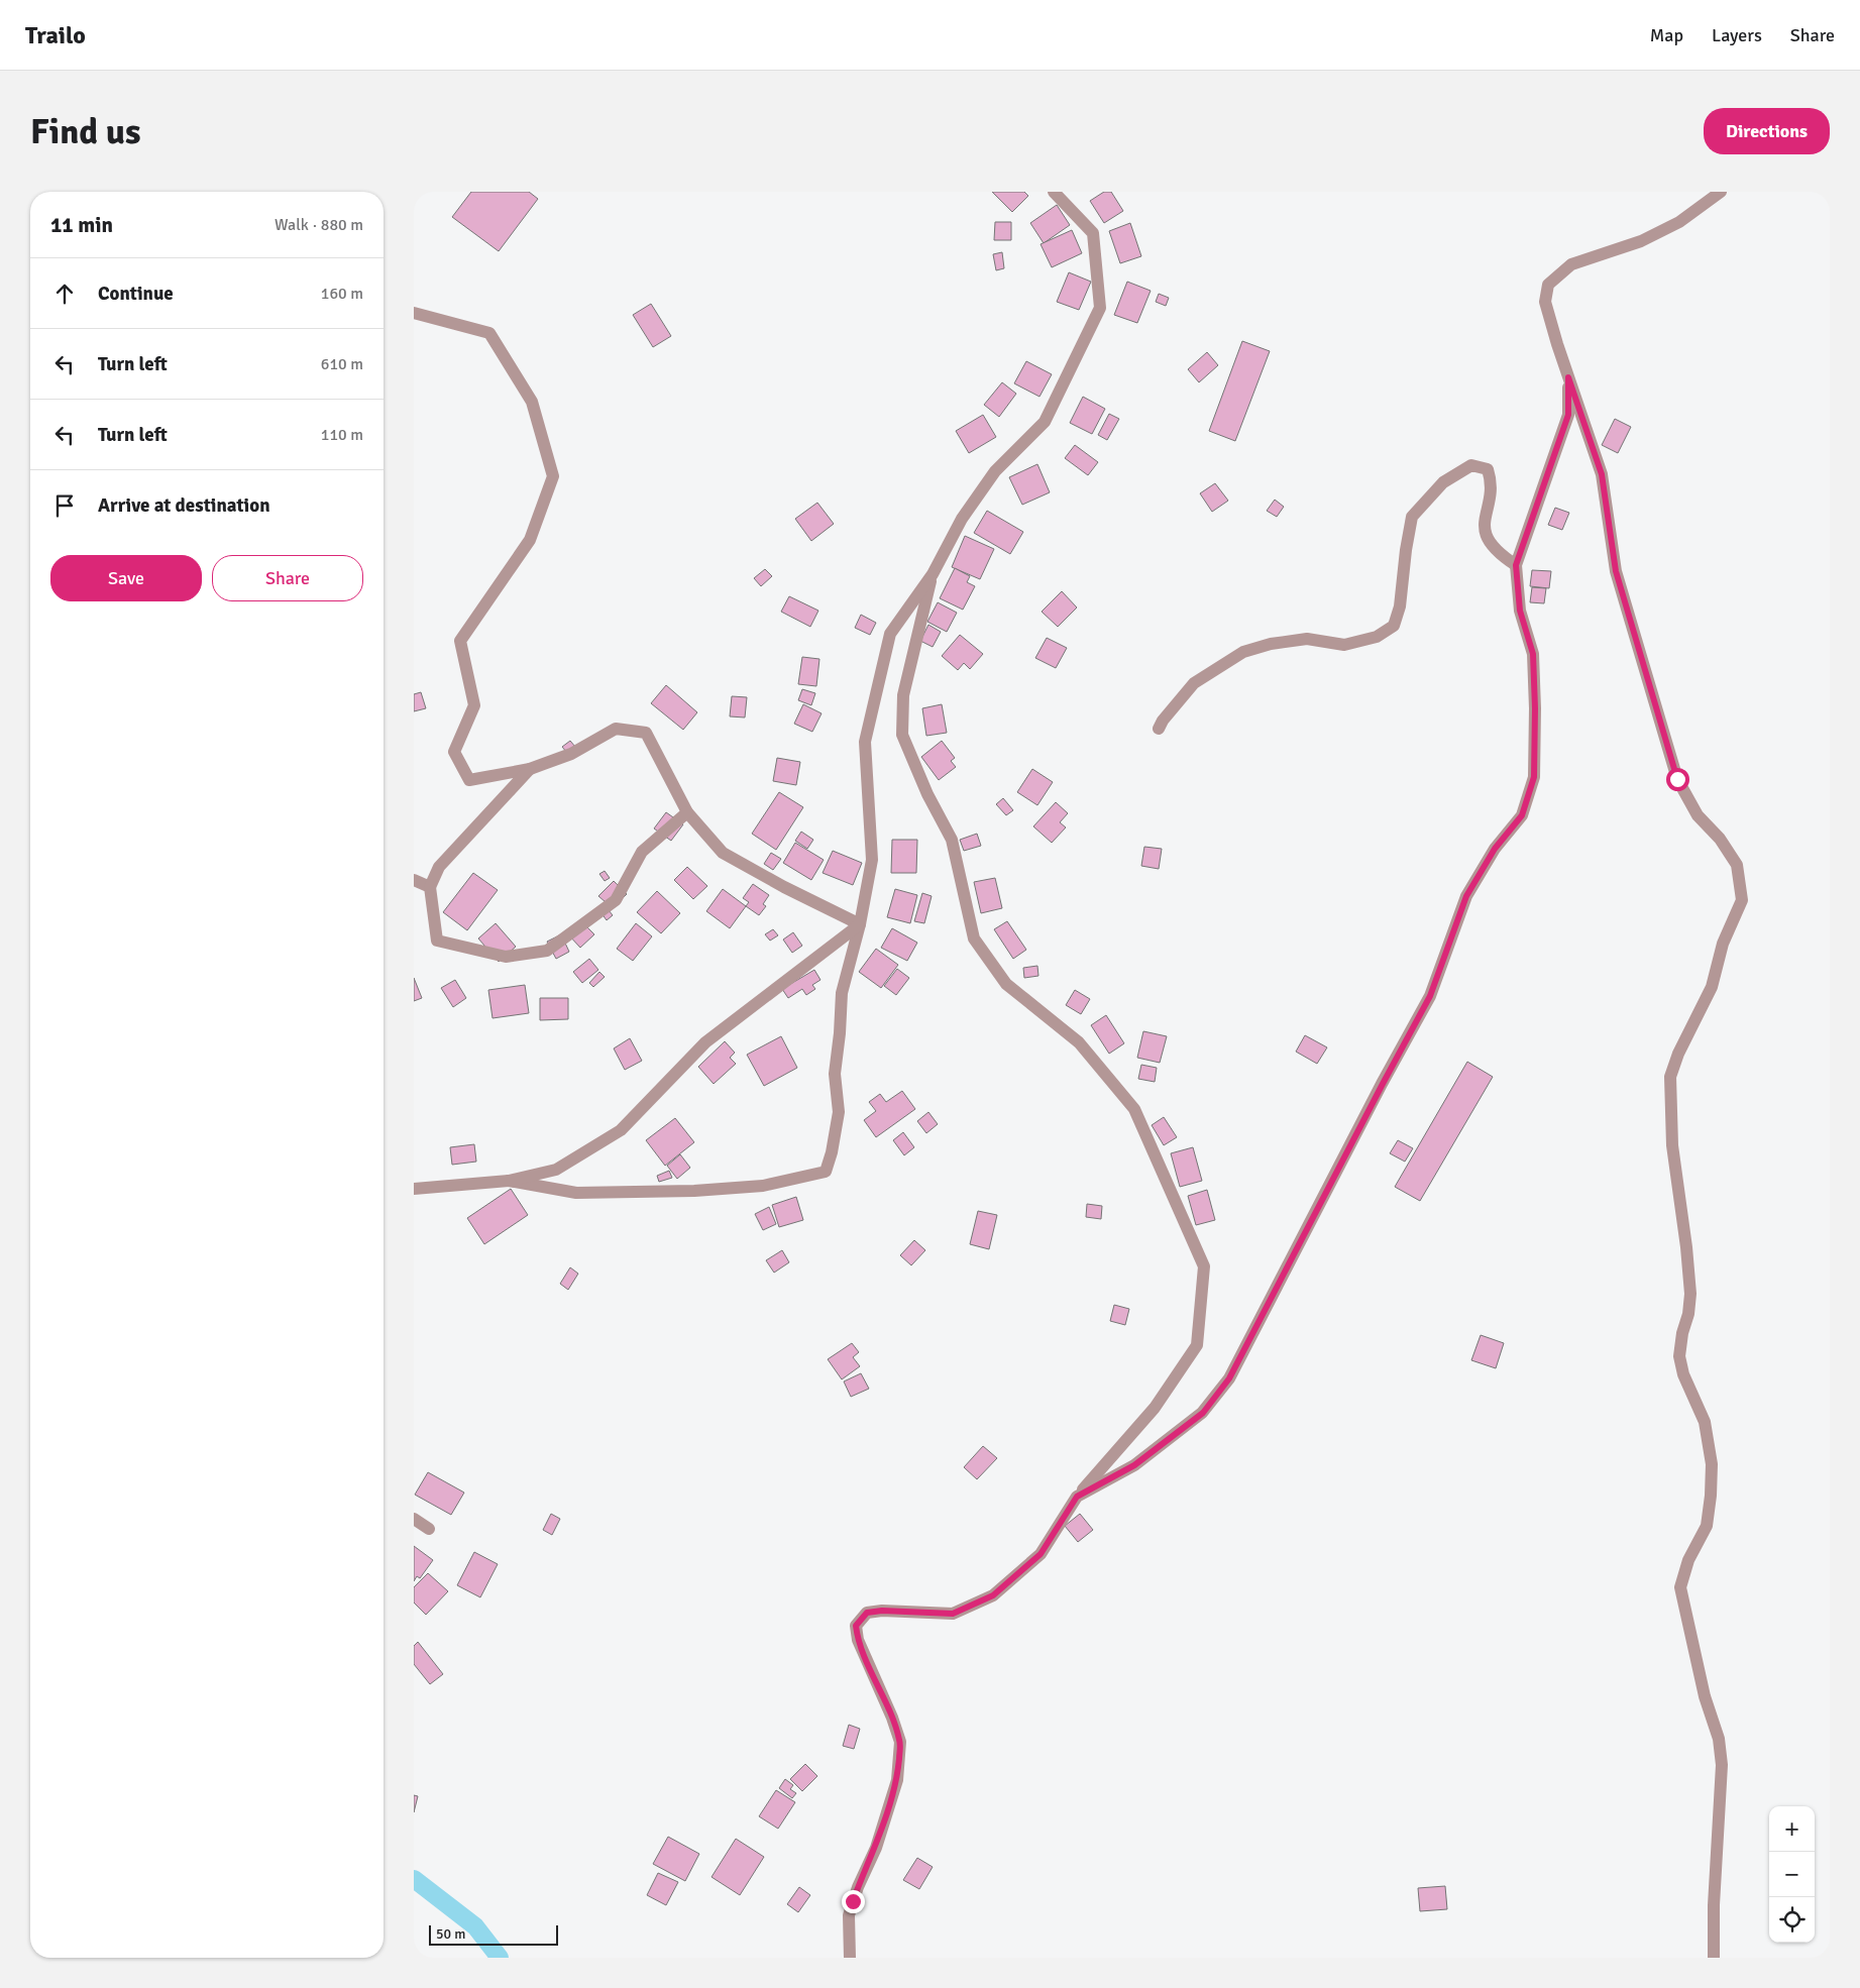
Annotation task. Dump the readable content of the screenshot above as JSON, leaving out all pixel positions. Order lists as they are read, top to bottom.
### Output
{
  "scale_bar": "50 m",
  "page": {
    "header": "Trailo",
    "nav": ["Map", "Layers", "Share"],
    "buttons": [
      "Directions",
      ["Save", "Share"]
    ],
    "title": "Find us",
    "heading": ["11 min", "Walk · 880 m"],
    "list": [
      ["Continue", "160 m"],
      ["Turn left", "610 m"],
      ["Turn left", "110 m"],
      "Arrive at destination"
    ],
    "map_buttons": ["+", "−"],
    "scale": "50 m"
  }
}
